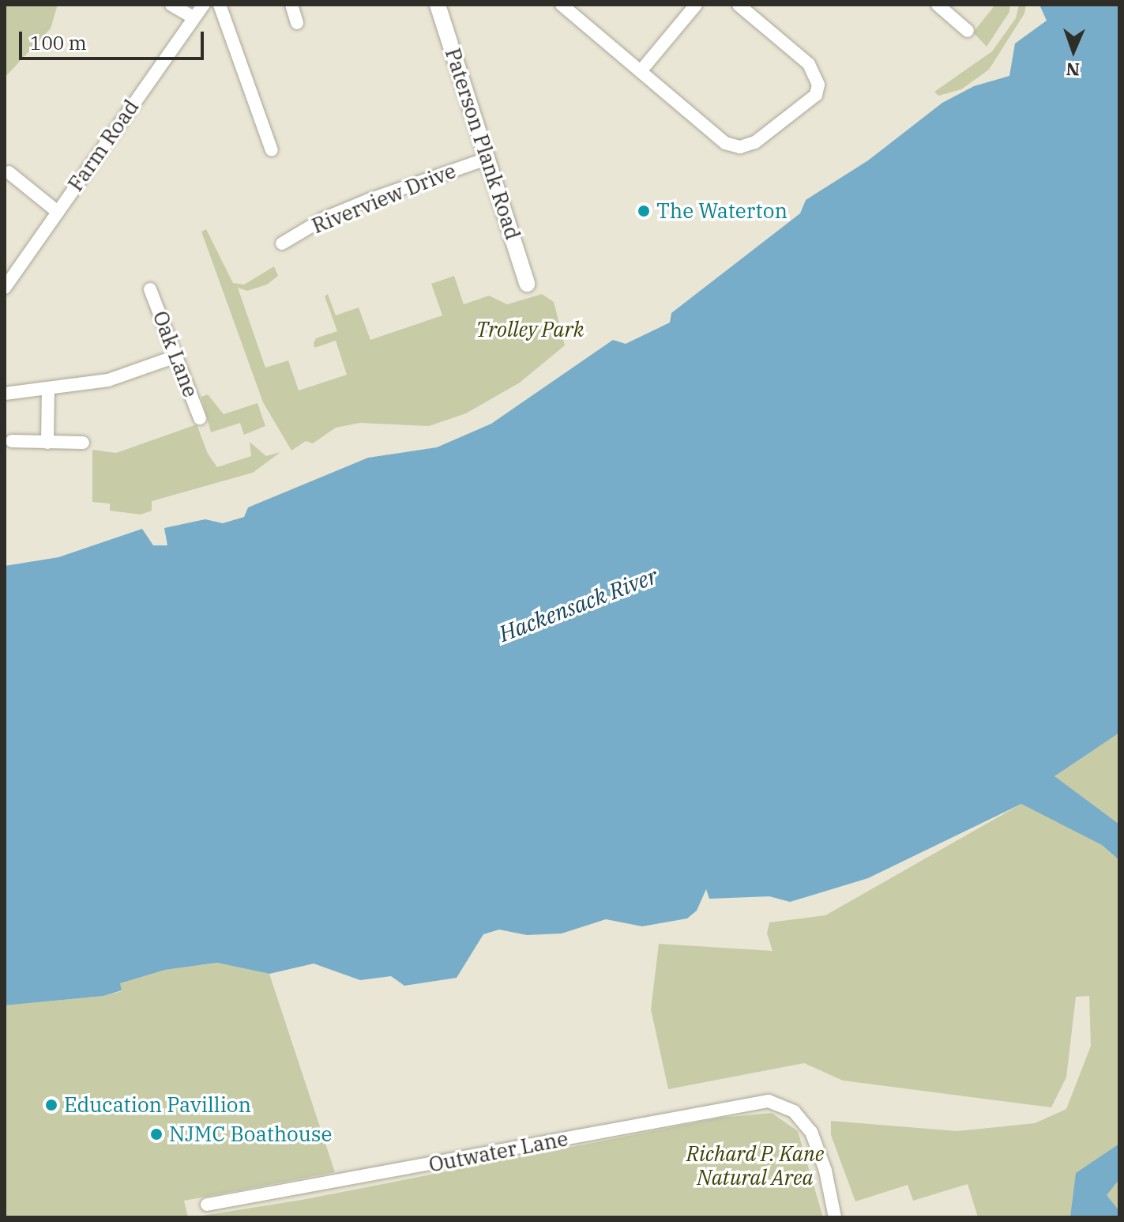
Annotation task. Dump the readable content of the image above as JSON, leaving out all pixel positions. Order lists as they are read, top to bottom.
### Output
{
  "streets": {
    "street": [
      "Paterson Plank Road",
      "Farm Road",
      "Riverview Drive",
      "Oak Lane",
      "Outwater Lane"
    ]
  },
  "crossings": [
    ["Paterson Plank Road", "Riverview Drive"]
  ],
  "water": ["Hackensack River"],
  "parks": ["Trolley Park", "Richard P. Kane Natural Area"],
  "places": ["The Waterton", "Education Pavillion", "NJMC Boathouse"],
  "scale_bar": "100 m",
  "north": "bottom"
}
